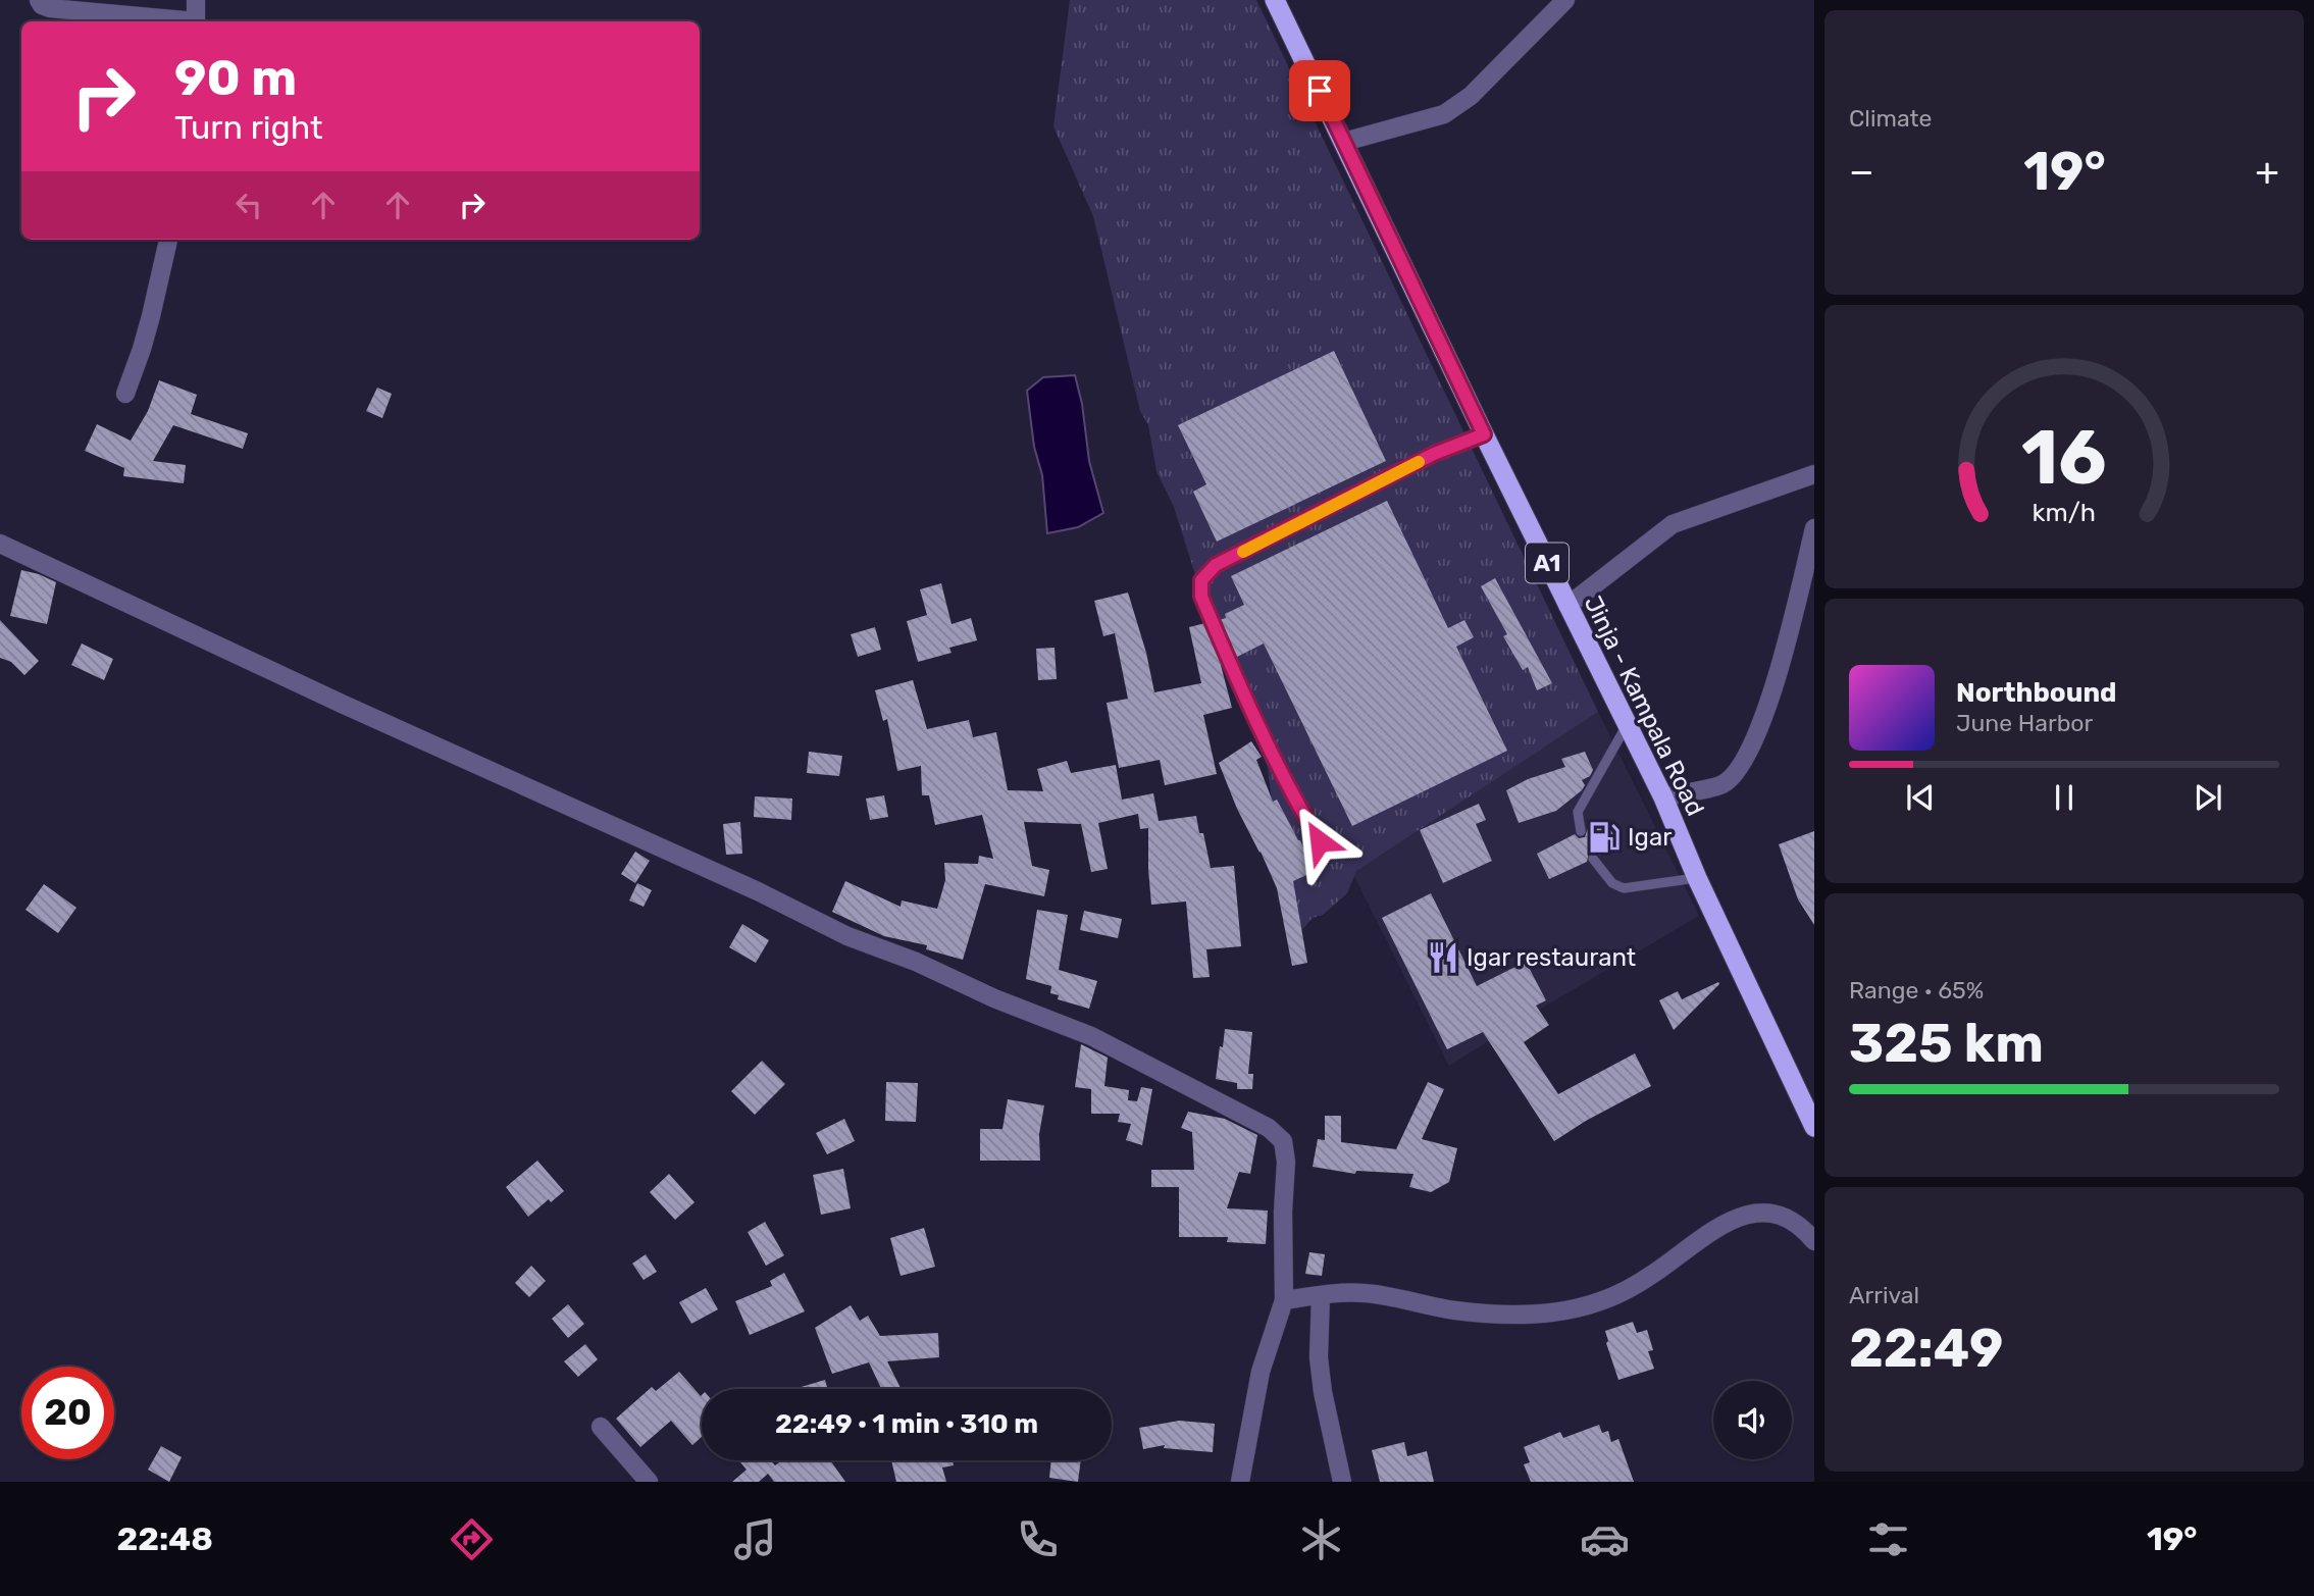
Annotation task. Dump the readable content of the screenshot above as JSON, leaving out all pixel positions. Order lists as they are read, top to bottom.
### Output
{
  "streets": {
    "highway": ["A1", "Jinja - Kampala Road"]
  },
  "places": {
    "fuel station": ["Igar"],
    "restaurant": ["Igar restaurant"]
  },
  "page": {
    "tile": [
      "Climate",
      ["Range · 65%", "325 km"],
      ["Arrival", "22:49"]
    ],
    "turn": ["90 m", "Turn right"],
    "heat": ["−", "19°", "+"],
    "song": ["Northbound", "June Harbor"],
    "limit": "20",
    "trip": "22:49 · 1 min · 310 m",
    "tabs": ["22:48", "19°"],
    "gauge": ["16", "km/h"]
  }
}
